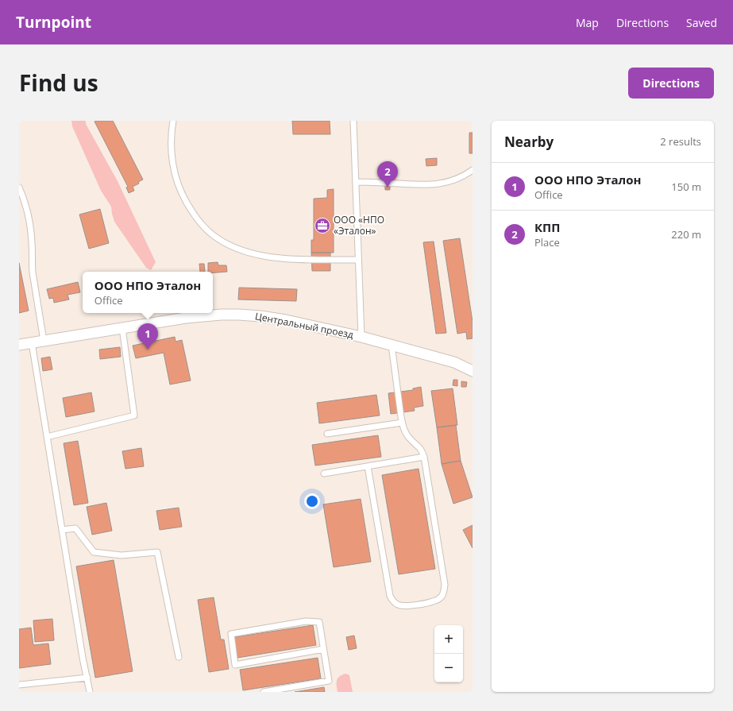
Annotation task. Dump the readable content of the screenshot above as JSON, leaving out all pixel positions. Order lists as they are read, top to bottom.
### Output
{
  "streets": {
    "street": ["Центральный проезд"]
  },
  "places": {
    "office": ["ООО «НПО «Эталон»"]
  },
  "page": {
    "header": "Turnpoint",
    "nav": ["Map", "Directions", "Saved"],
    "title": "Find us",
    "buttons": "Directions",
    "heading": ["Nearby", "2 results"],
    "pins": ["2", "1"],
    "list": [
      {
        "mark": "1",
        "name": "ООО НПО Эталон",
        "note": "Office",
        "value": "150 m"
      },
      {
        "mark": "2",
        "name": "КПП",
        "note": "Place",
        "value": "220 m"
      }
    ],
    "popup": ["ООО НПО Эталон", "Office"],
    "map_buttons": ["+", "−"]
  }
}
